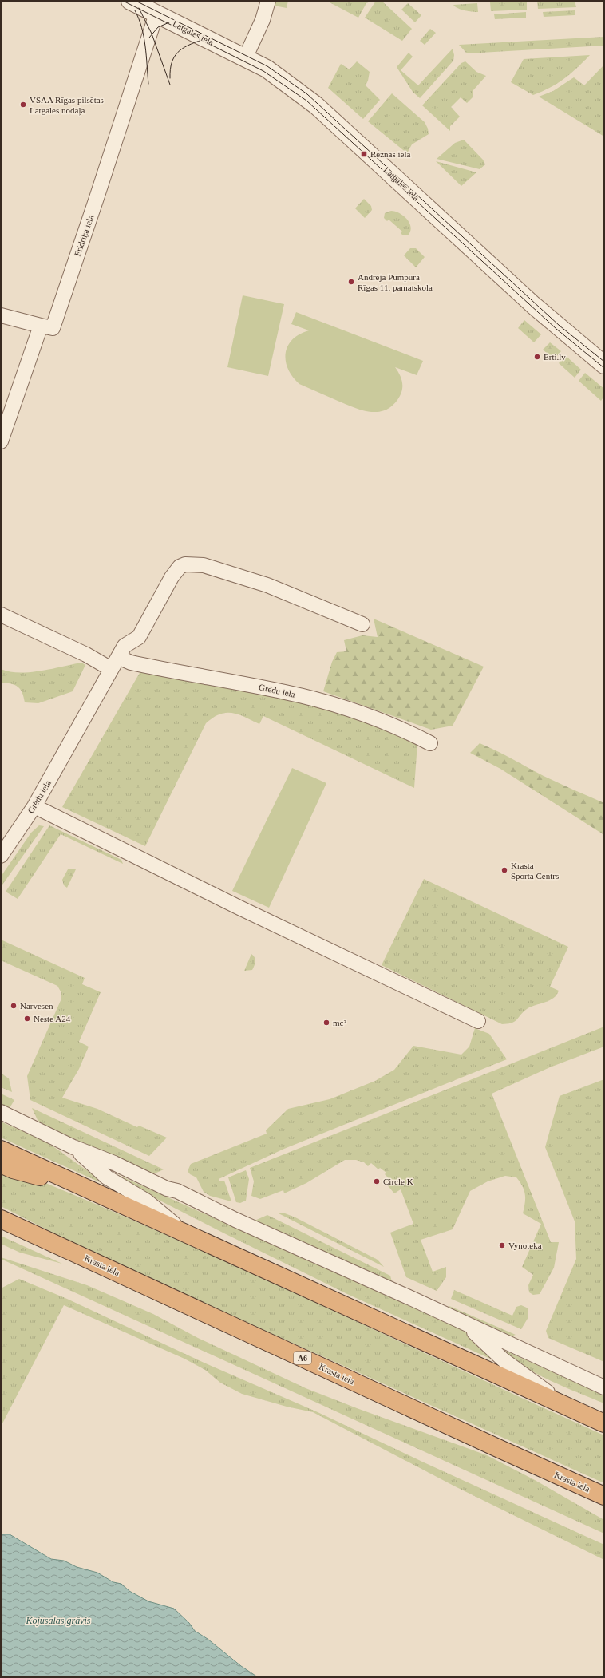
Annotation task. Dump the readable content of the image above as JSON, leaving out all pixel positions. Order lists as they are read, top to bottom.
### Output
{
  "streets": {
    "highway": ["Krasta iela", "A6"],
    "street": ["Latgales iela", "Fridriķa iela", "Grēdu iela"]
  },
  "crossings": [
    ["Latgales iela", "Fridriķa iela"]
  ],
  "water": ["Kojusalas grāvis"],
  "places": {
    "other": [
      "VSAA Rīgas pilsētas Latgales nodaļa",
      "Andreja Pumpura Rīgas 11. pamatskola",
      "Ērti.lv",
      "Krasta Sporta Centrs",
      "Narvesen",
      "Neste A24",
      "mc²",
      "Circle K",
      "Vynoteka"
    ],
    "transit": ["Rēznas iela"]
  }
}
